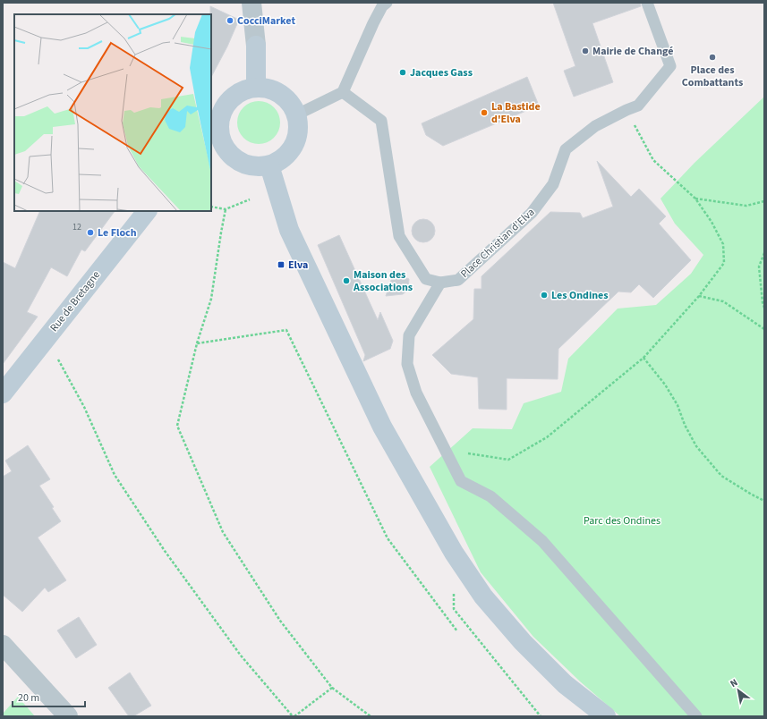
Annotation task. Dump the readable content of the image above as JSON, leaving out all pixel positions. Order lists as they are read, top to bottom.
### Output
{
  "streets": {
    "street": ["Rue de Bretagne"],
    "lane": ["Place Christian d'Elva"]
  },
  "parks": ["Parc des Ondines"],
  "places": {
    "other": [
      "CocciMarket",
      "Mairie de Changé",
      "Place des Combattants",
      "Jacques Gass",
      "La Bastide d'Elva",
      "Le Floch",
      "Maison des Associations",
      "Les Ondines"
    ],
    "transit": ["Elva"]
  },
  "house_numbers": ["12"],
  "scale_bar": "20 m",
  "north": "top left"
}
